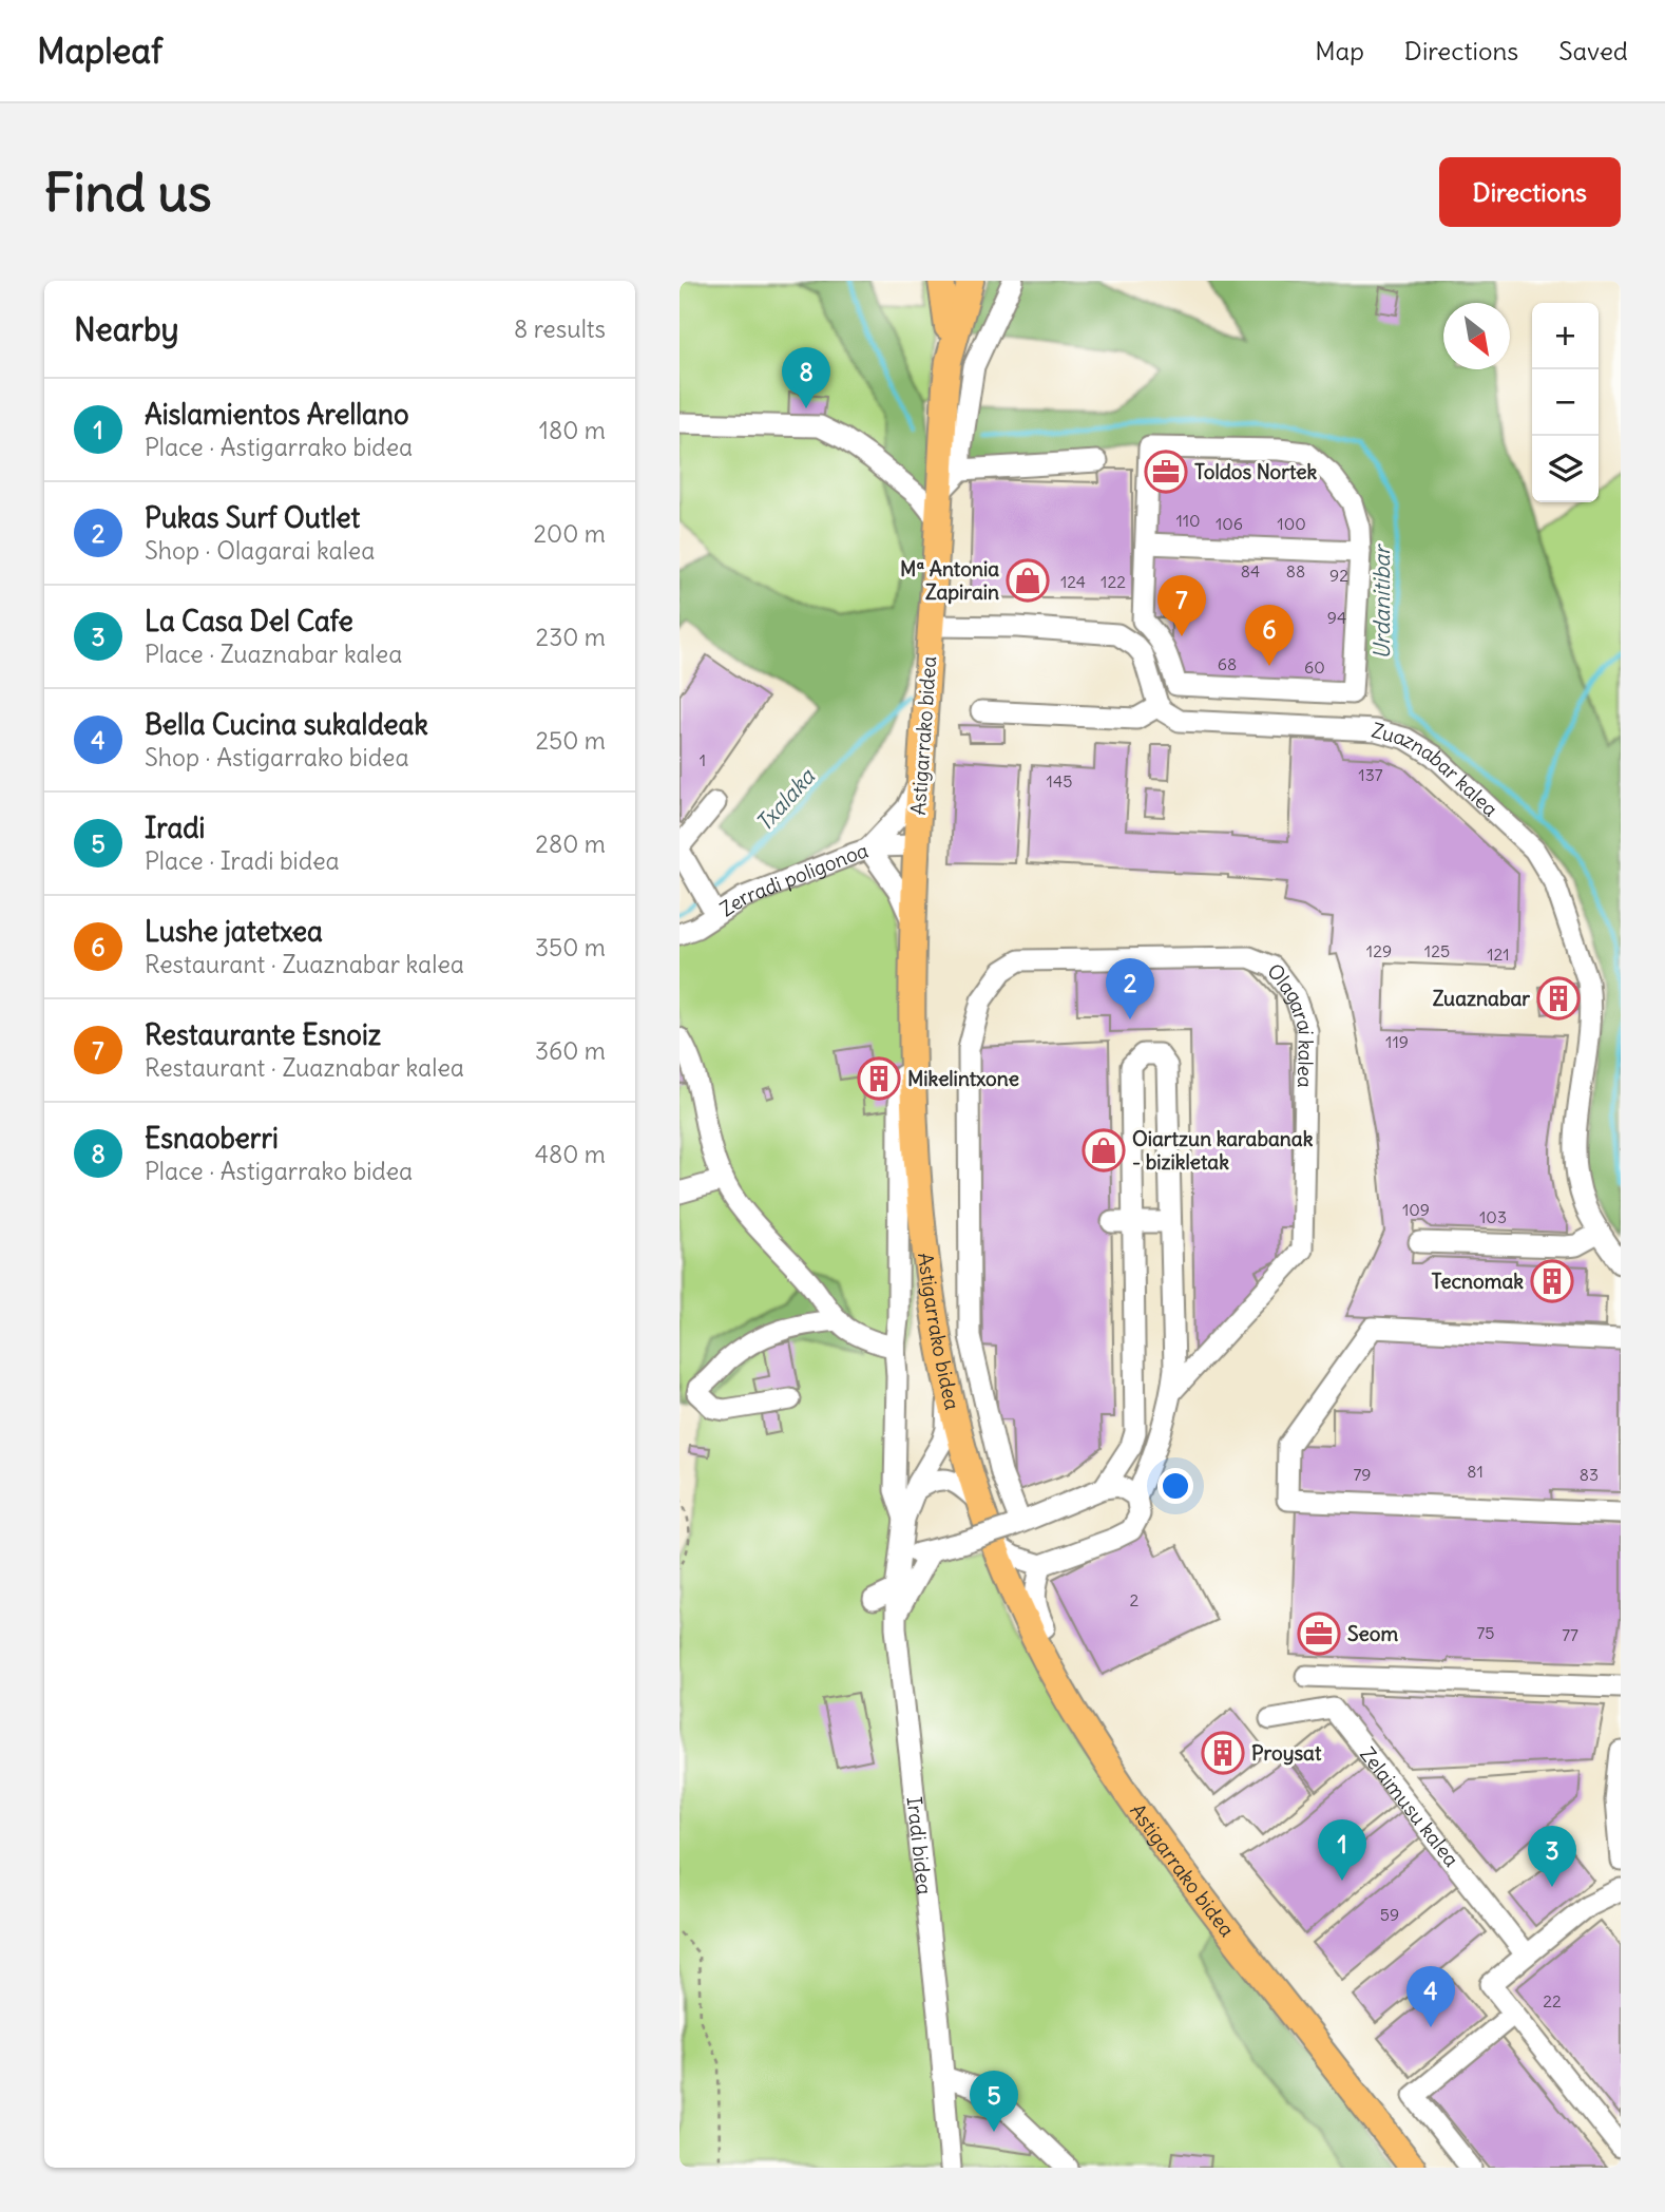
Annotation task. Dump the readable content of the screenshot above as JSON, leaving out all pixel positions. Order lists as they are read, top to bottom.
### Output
{
  "streets": {
    "main road": ["Astigarrako bidea"],
    "street": [
      "Zuaznabar kalea",
      "Zerradi poligonoa",
      "Olagarai kalea",
      "Zelaimusu kalea",
      "Iradi bidea"
    ]
  },
  "crossings": [
    ["Astigarrako bidea", "Zerradi poligonoa"],
    ["Astigarrako bidea", "Olagarai kalea"]
  ],
  "water": ["Urdanitibar", "Txalaka"],
  "places": {
    "office": ["Toldos Nortek", "Seom"],
    "shop": ["Mª Antonia Zapirain", "Oiartzun karabanak - bizikletak"],
    "building": [
      "Zuaznabar",
      "Mikelintxone",
      "Tecnomak",
      "Proysat"
    ]
  },
  "house_numbers": [
    "110",
    "106",
    "100",
    "84",
    "88",
    "92",
    "124",
    "122",
    "94",
    "68",
    "60",
    "1",
    "137",
    "145",
    "129",
    "125",
    "121",
    "119",
    "109",
    "103",
    "81",
    "79",
    "83",
    "2",
    "75",
    "77",
    "59",
    "22"
  ],
  "north": "bottom right",
  "page": {
    "header": "Mapleaf",
    "nav": ["Map", "Directions", "Saved"],
    "buttons": "Directions",
    "title": "Find us",
    "heading": ["Nearby", "8 results"],
    "map_buttons": ["+", "−"],
    "pins": [
      "8",
      "7",
      "6",
      "2",
      "1",
      "3",
      "4",
      "5"
    ],
    "list": [
      {
        "mark": "1",
        "name": "Aislamientos Arellano",
        "note": "Place · Astigarrako bidea",
        "value": "180 m"
      },
      {
        "mark": "2",
        "name": "Pukas Surf Outlet",
        "note": "Shop · Olagarai kalea",
        "value": "200 m"
      },
      {
        "mark": "3",
        "name": "La Casa Del Cafe",
        "note": "Place · Zuaznabar kalea",
        "value": "230 m"
      },
      {
        "mark": "4",
        "name": "Bella Cucina sukaldeak",
        "note": "Shop · Astigarrako bidea",
        "value": "250 m"
      },
      {
        "mark": "5",
        "name": "Iradi",
        "note": "Place · Iradi bidea",
        "value": "280 m"
      },
      {
        "mark": "6",
        "name": "Lushe jatetxea",
        "note": "Restaurant · Zuaznabar kalea",
        "value": "350 m"
      },
      {
        "mark": "7",
        "name": "Restaurante Esnoiz",
        "note": "Restaurant · Zuaznabar kalea",
        "value": "360 m"
      },
      {
        "mark": "8",
        "name": "Esnaoberri",
        "note": "Place · Astigarrako bidea",
        "value": "480 m"
      }
    ]
  }
}
